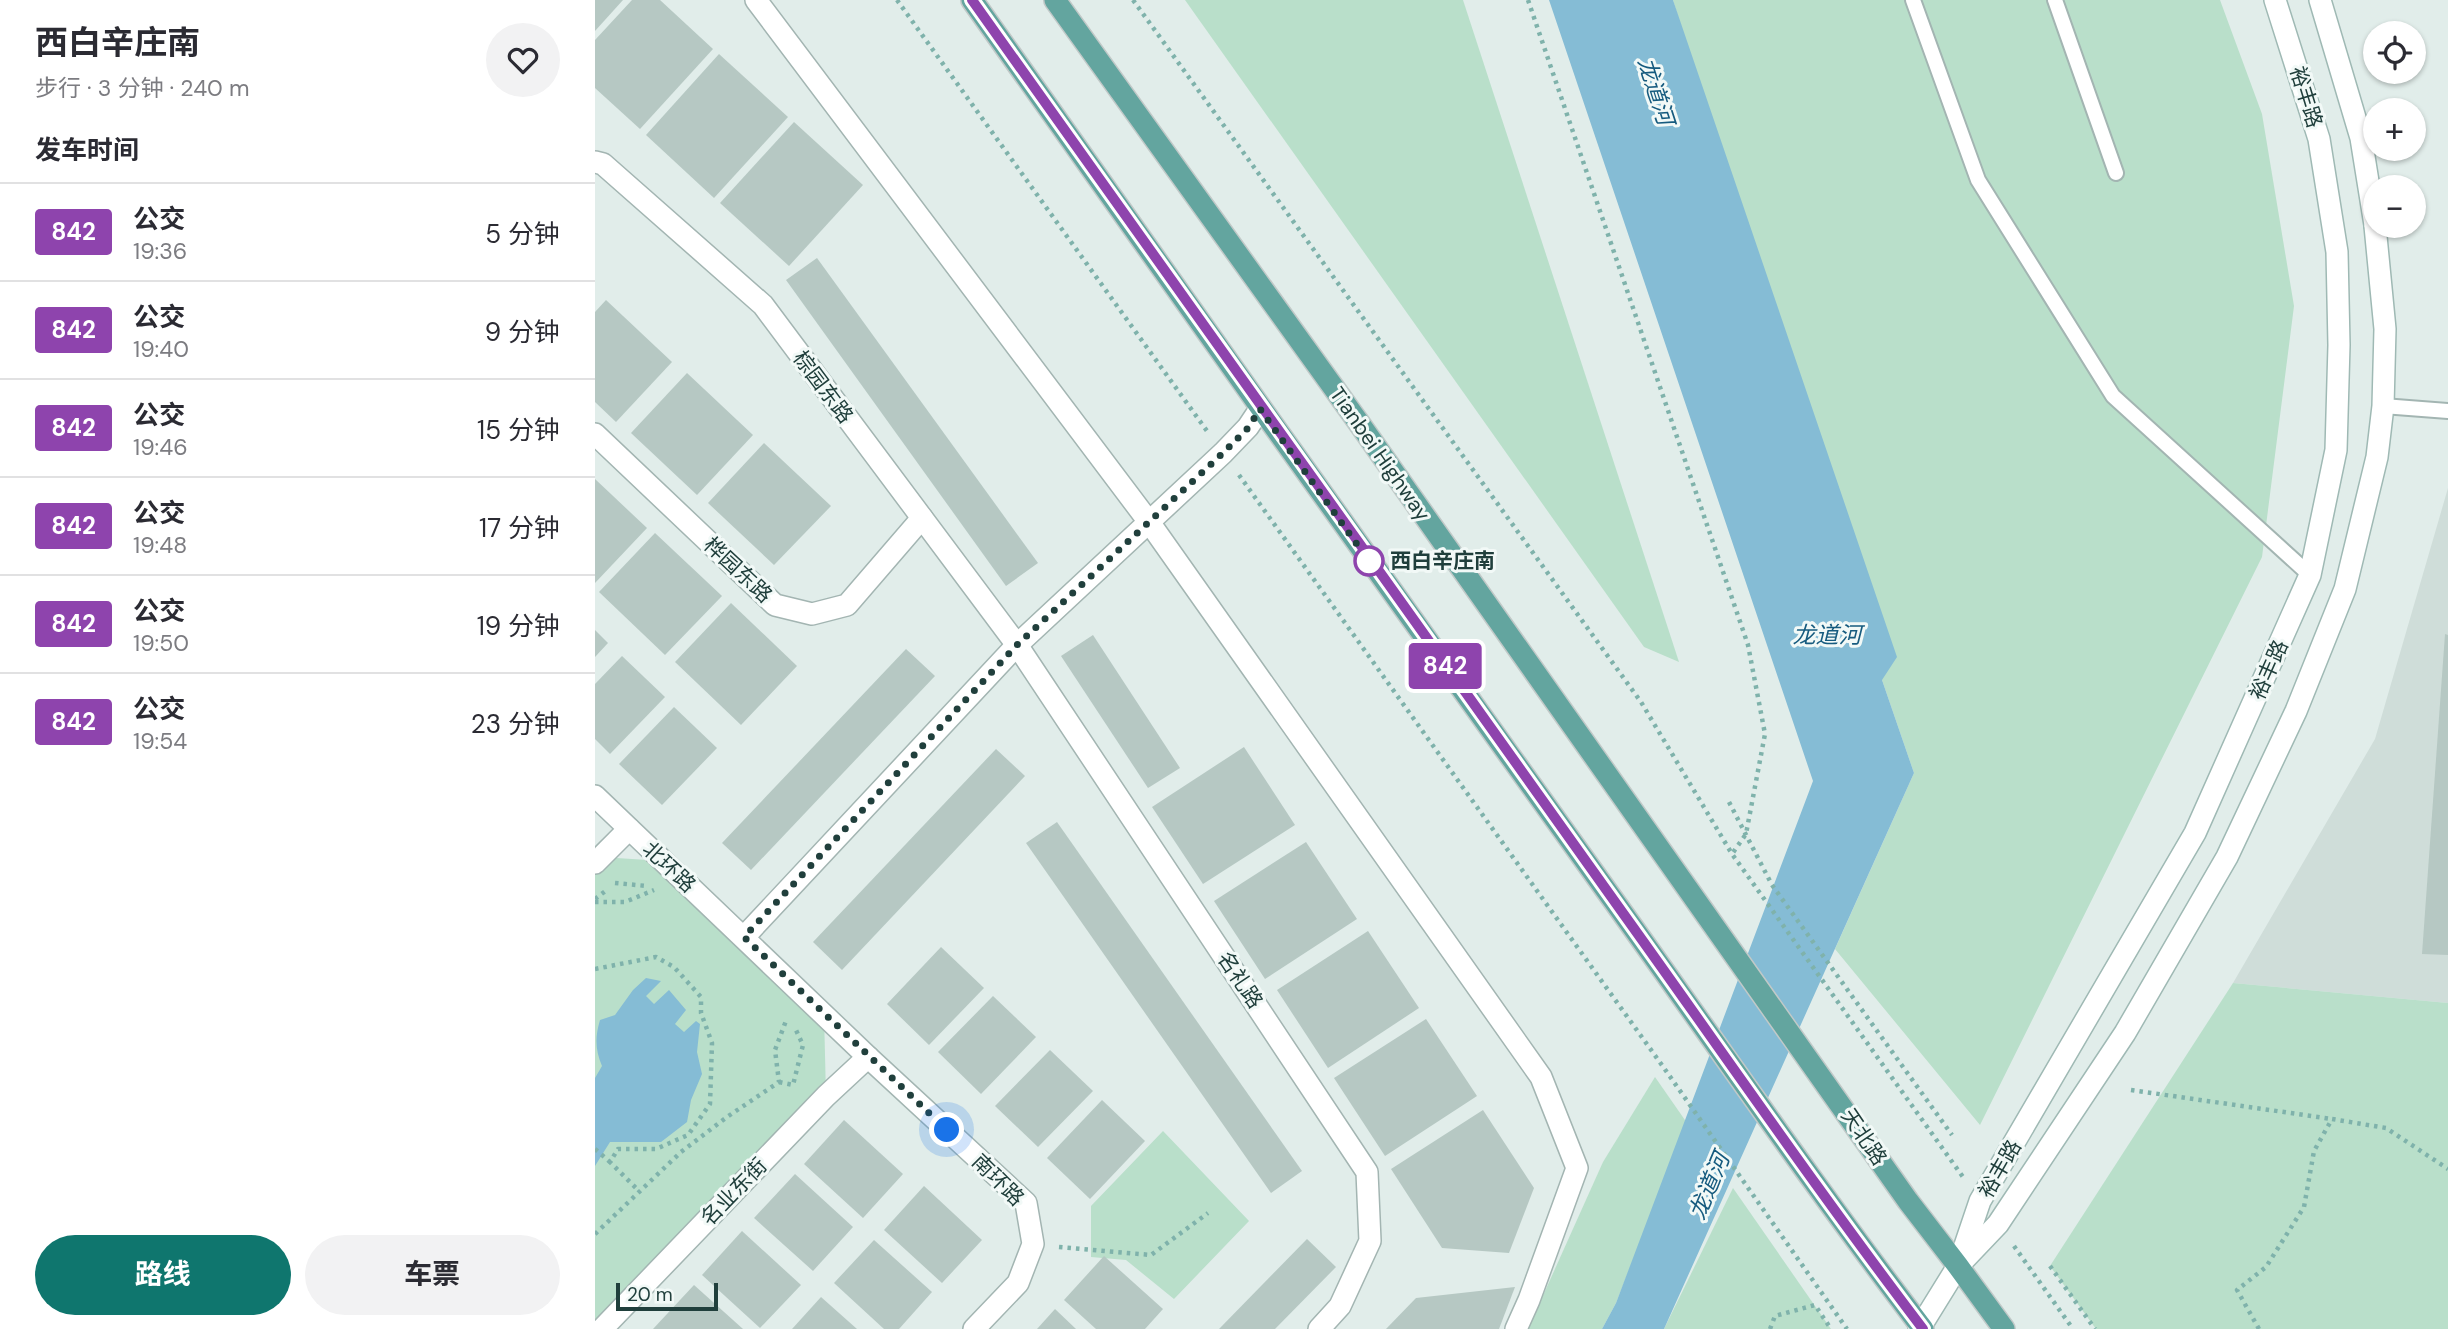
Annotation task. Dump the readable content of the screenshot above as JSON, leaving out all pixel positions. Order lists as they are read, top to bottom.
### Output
{
  "streets": {
    "main road": ["Tianbei Highway", "天北路"],
    "street": [
      "裕丰路",
      "棕园东路",
      "桦园东路",
      "北环路",
      "名礼路",
      "南环路",
      "名业东街"
    ]
  },
  "crossings": [
    ["裕丰路", "天北路"],
    ["棕园东路", "桦园东路"],
    ["棕园东路", "名礼路"],
    ["Tianbei Highway", "天北路"],
    ["北环路", "南环路"],
    ["南环路", "名业东街"]
  ],
  "water": ["龙道河"],
  "places": ["西白辛庄南"],
  "lines": ["bus line 842"],
  "scale_bar": "20 m",
  "page": {
    "heading": [
      ["西白辛庄南", "步行 · 3 分钟 · 240 m"],
      "发车时间"
    ],
    "on_map": "842",
    "map_buttons": ["+", "−"],
    "list": [
      {
        "mark": "842",
        "name": "公交",
        "note": "19:36",
        "value": "5 分钟"
      },
      {
        "mark": "842",
        "name": "公交",
        "note": "19:40",
        "value": "9 分钟"
      },
      {
        "mark": "842",
        "name": "公交",
        "note": "19:46",
        "value": "15 分钟"
      },
      {
        "mark": "842",
        "name": "公交",
        "note": "19:48",
        "value": "17 分钟"
      },
      {
        "mark": "842",
        "name": "公交",
        "note": "19:50",
        "value": "19 分钟"
      },
      {
        "mark": "842",
        "name": "公交",
        "note": "19:54",
        "value": "23 分钟"
      }
    ],
    "buttons": ["路线", "车票"],
    "scale": "20 m"
  }
}
